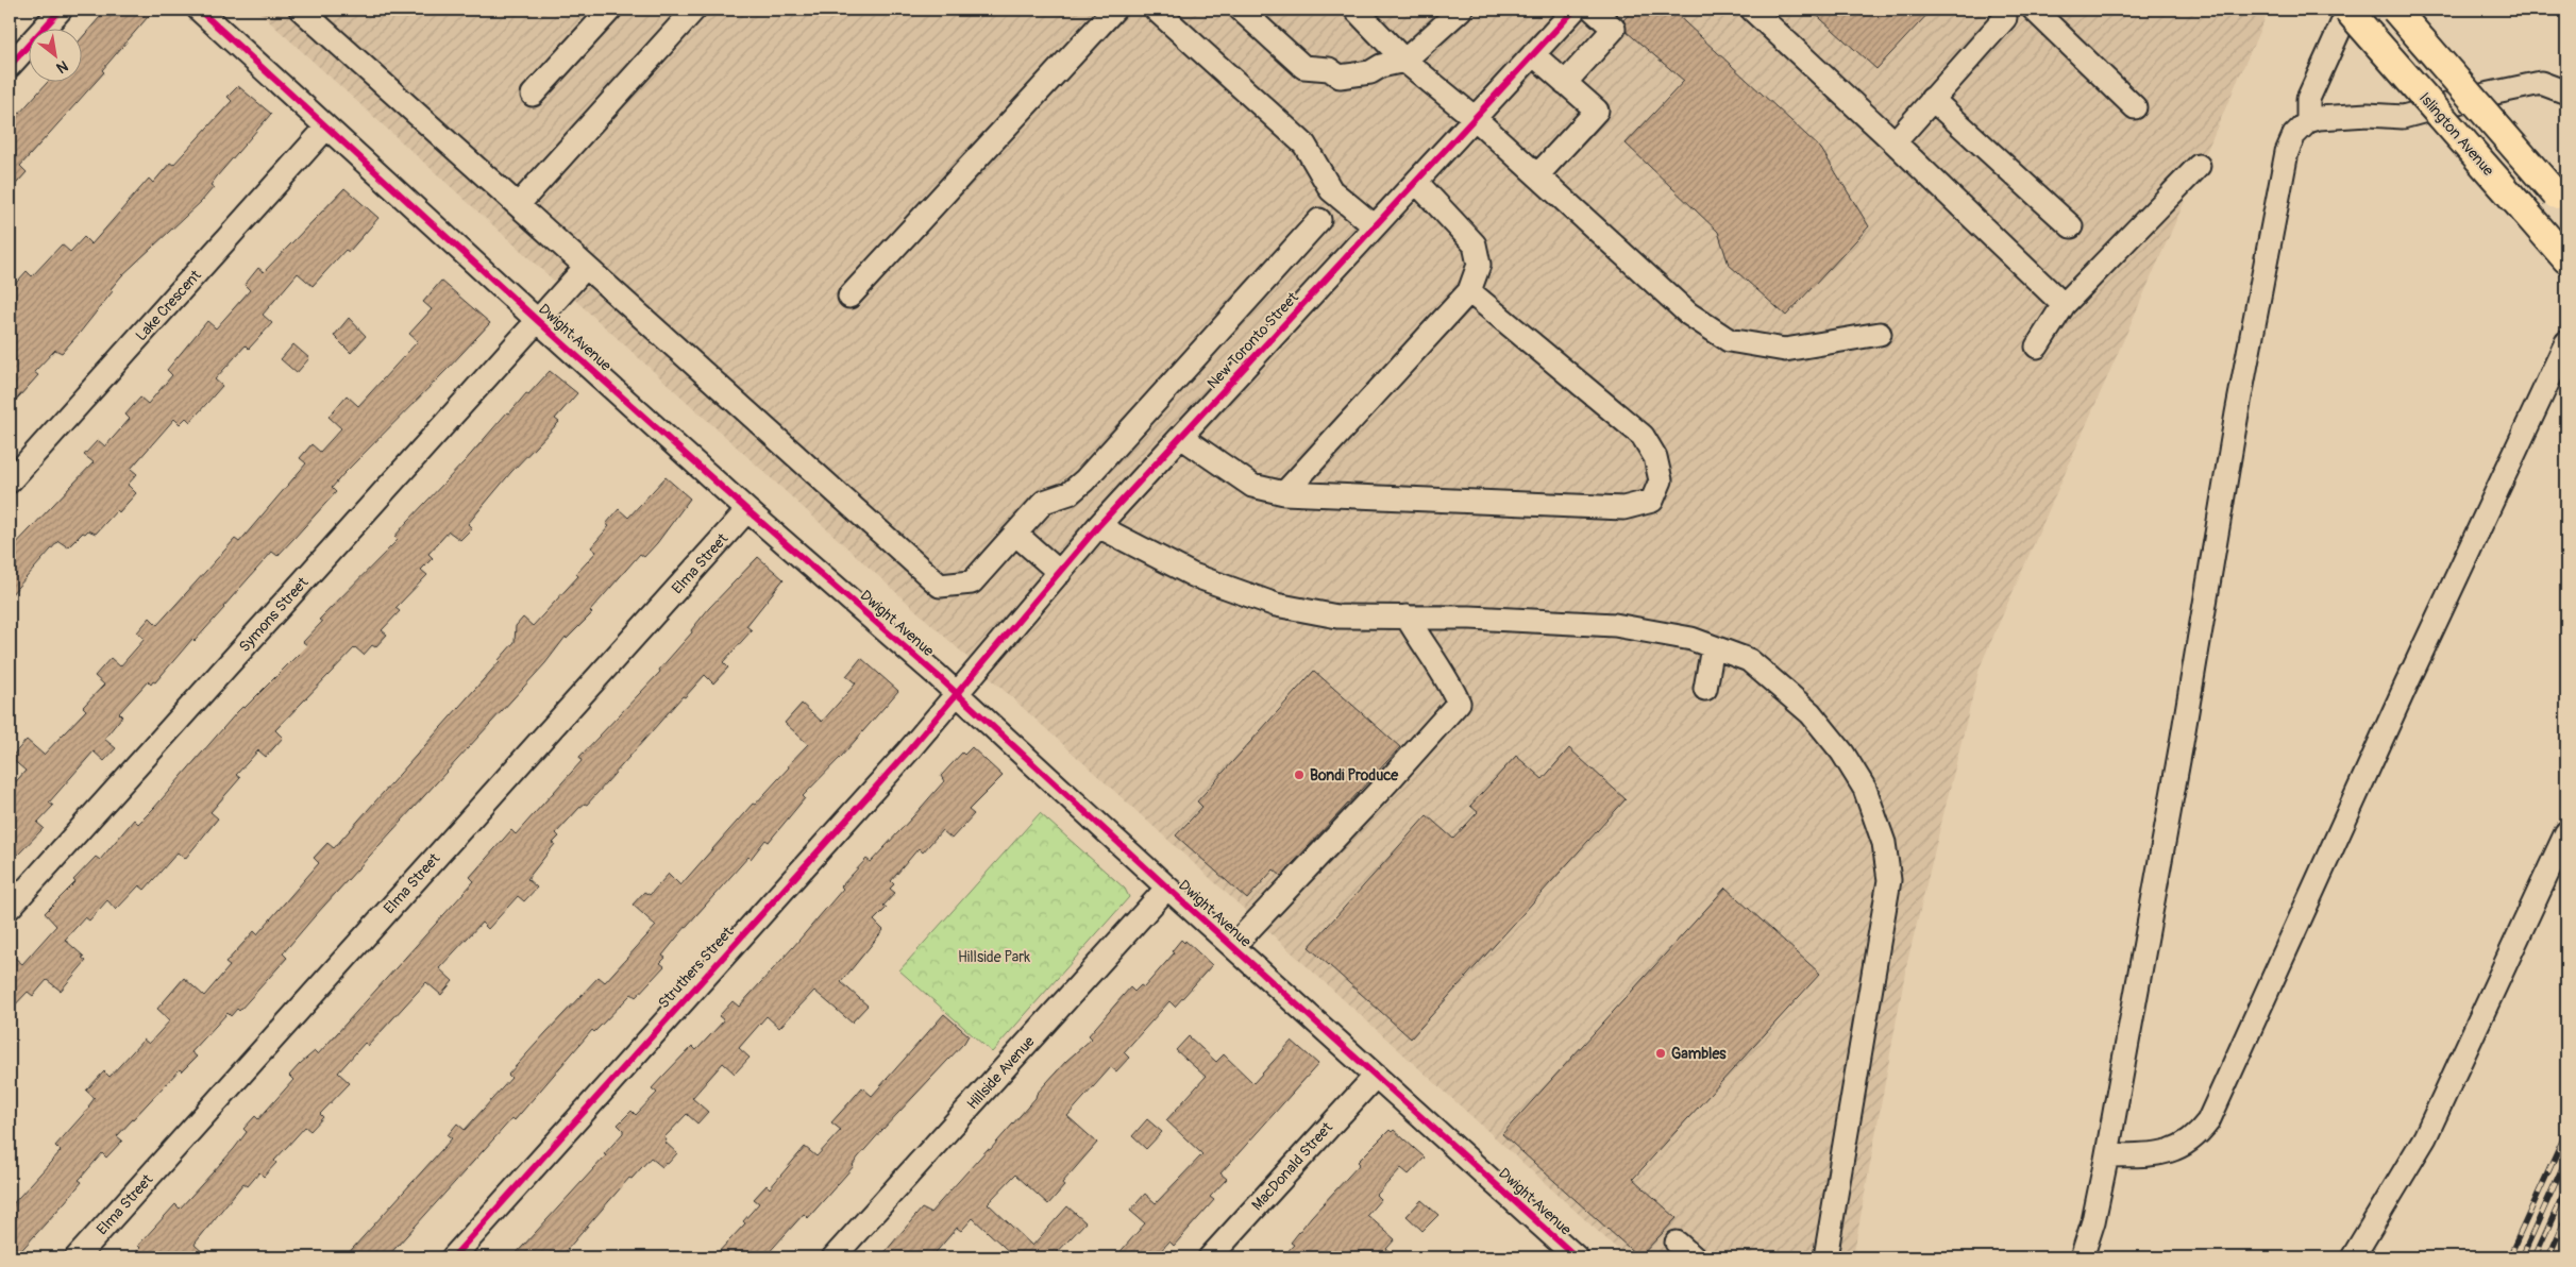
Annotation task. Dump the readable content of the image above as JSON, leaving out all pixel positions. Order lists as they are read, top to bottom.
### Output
{
  "streets": {
    "main road": ["Islington Avenue"],
    "street": [
      "Lake Crescent",
      "Dwight Avenue",
      "New Toronto Street",
      "Elma Street",
      "Symons Street",
      "Struthers Street",
      "Hillside Avenue",
      "MacDonald Street"
    ]
  },
  "crossings": [
    ["Lake Crescent", "Dwight Avenue"],
    ["Dwight Avenue", "New Toronto Street"],
    ["Dwight Avenue", "Elma Street"],
    ["Dwight Avenue", "Symons Street"],
    ["Dwight Avenue", "Struthers Street"],
    ["Dwight Avenue", "Hillside Avenue"],
    ["Dwight Avenue", "MacDonald Street"],
    ["New Toronto Street", "Struthers Street"]
  ],
  "parks": ["Hillside Park"],
  "places": ["Bondi Produce", "Gambles"],
  "north": "bottom right"
}
